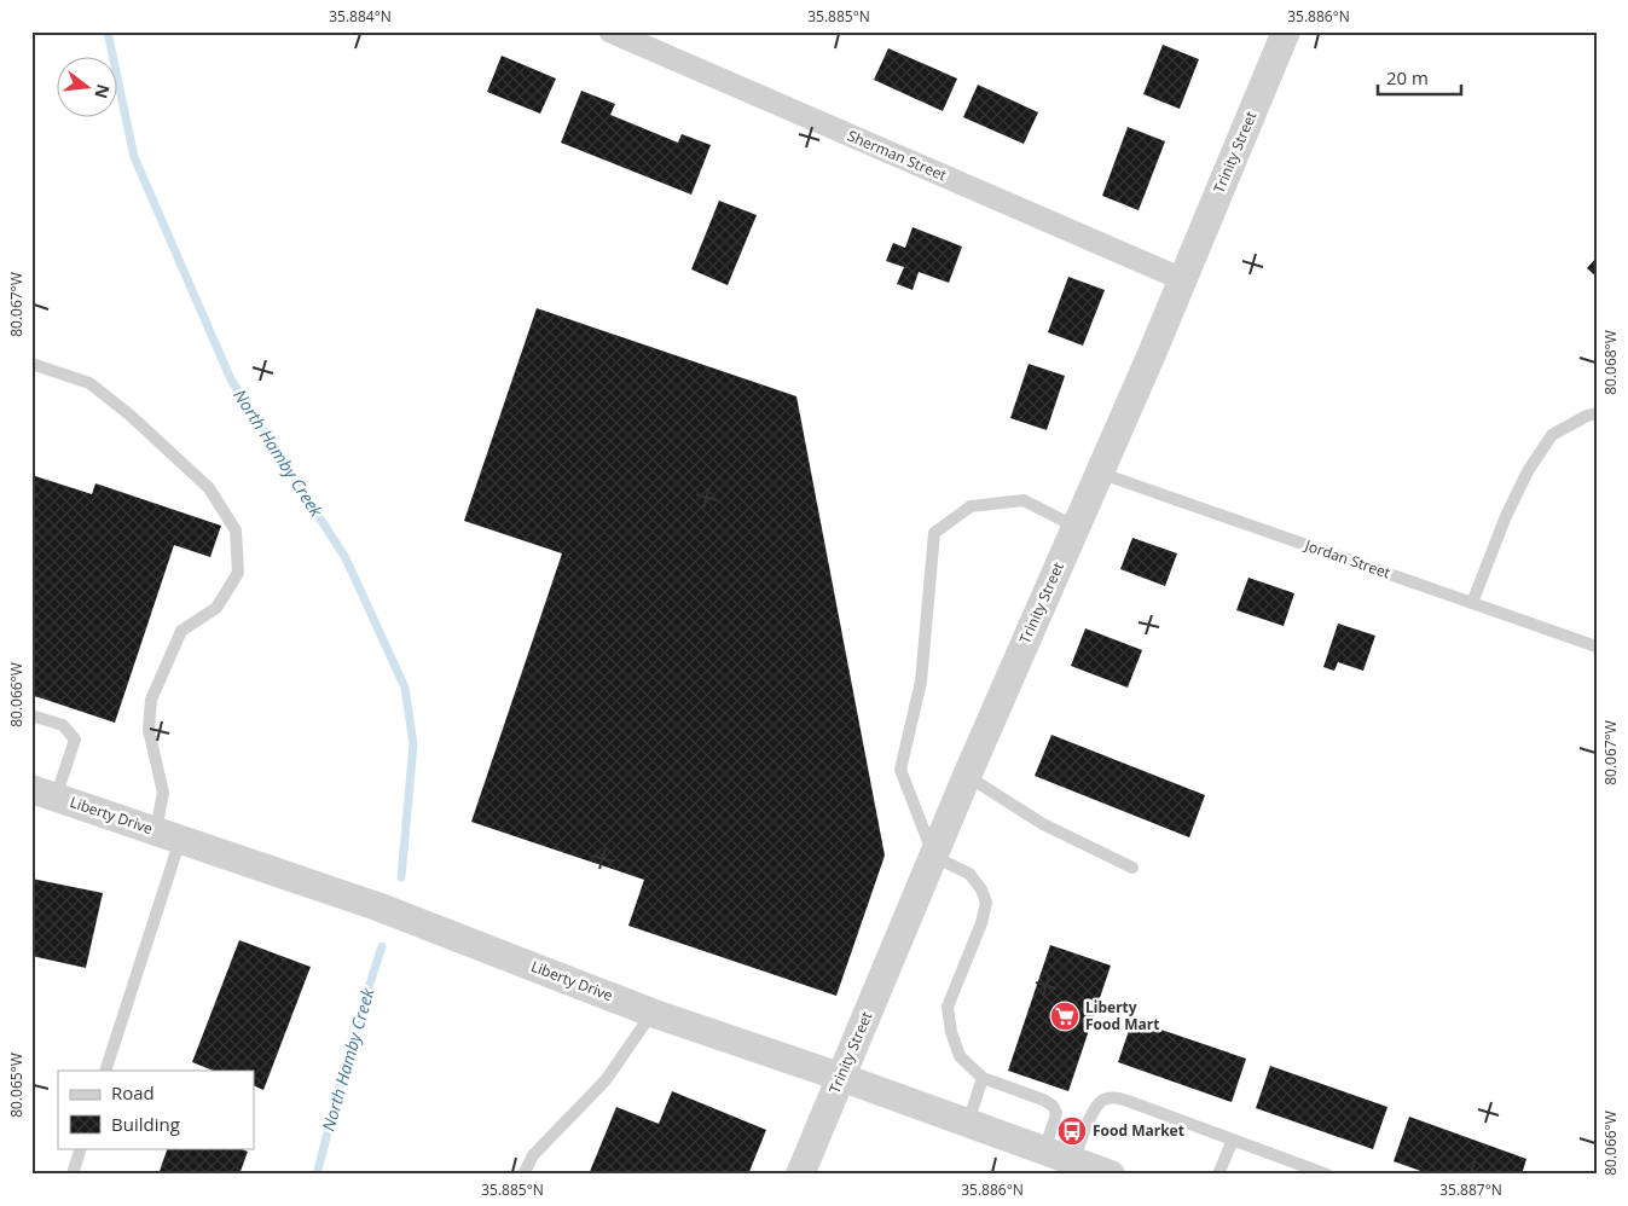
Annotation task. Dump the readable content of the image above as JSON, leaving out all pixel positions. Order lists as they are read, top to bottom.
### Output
{
  "streets": {
    "street": ["Trinity Street", "Sherman Street", "Liberty Drive"],
    "lane": ["Jordan Street"]
  },
  "crossings": [
    ["Trinity Street", "Sherman Street"],
    ["Trinity Street", "Jordan Street"],
    ["Trinity Street", "Liberty Drive"]
  ],
  "water": ["North Hamby Creek"],
  "places": {
    "supermarket": ["Liberty Food Mart"],
    "bus stop": ["Food Market"]
  },
  "legend": ["Road", "Building"],
  "scale_bar": "20 m",
  "north": "right",
  "coordinates": [
    "35.884°N",
    "35.885°N",
    "35.886°N",
    "80.067°W",
    "80.068°W",
    "80.066°W",
    "80.065°W",
    "35.887°N"
  ]
}
